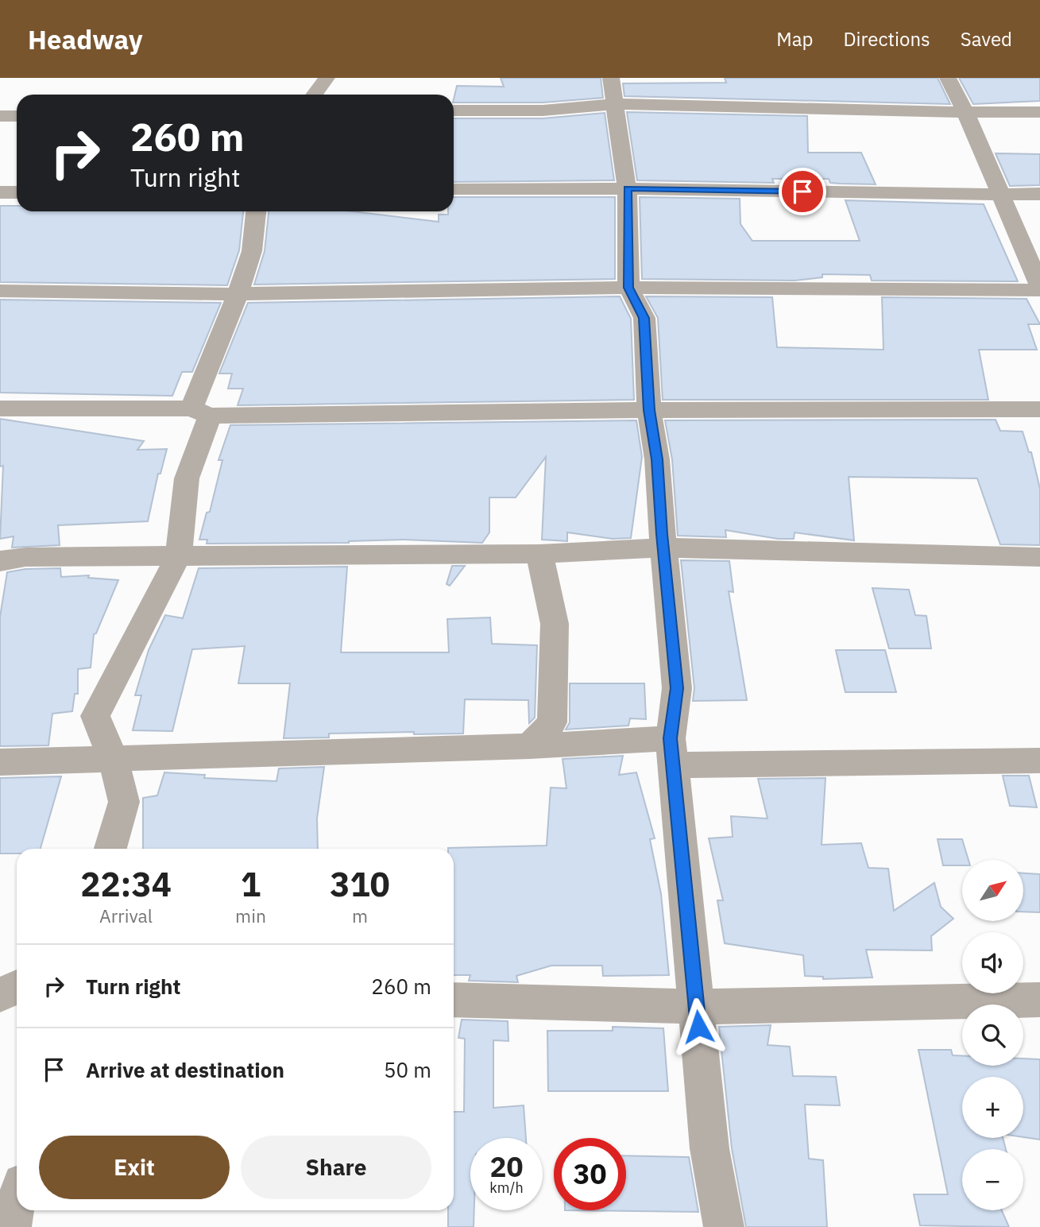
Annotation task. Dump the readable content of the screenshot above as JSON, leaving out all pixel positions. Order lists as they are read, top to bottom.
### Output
{
  "north": "top right",
  "page": {
    "header": "Headway",
    "nav": ["Map", "Directions", "Saved"],
    "turn": ["260 m", "Turn right"],
    "eta": [
      "22:34",
      "Arrival",
      "1",
      "min",
      "310",
      "m"
    ],
    "map_buttons": ["+", "−"],
    "list": [
      {
        "name": "Turn right",
        "value": "260 m"
      },
      {
        "name": "Arrive at destination",
        "value": "50 m"
      }
    ],
    "buttons": ["Exit", "Share"],
    "speed": "20 km/h",
    "limit": "30"
  }
}
